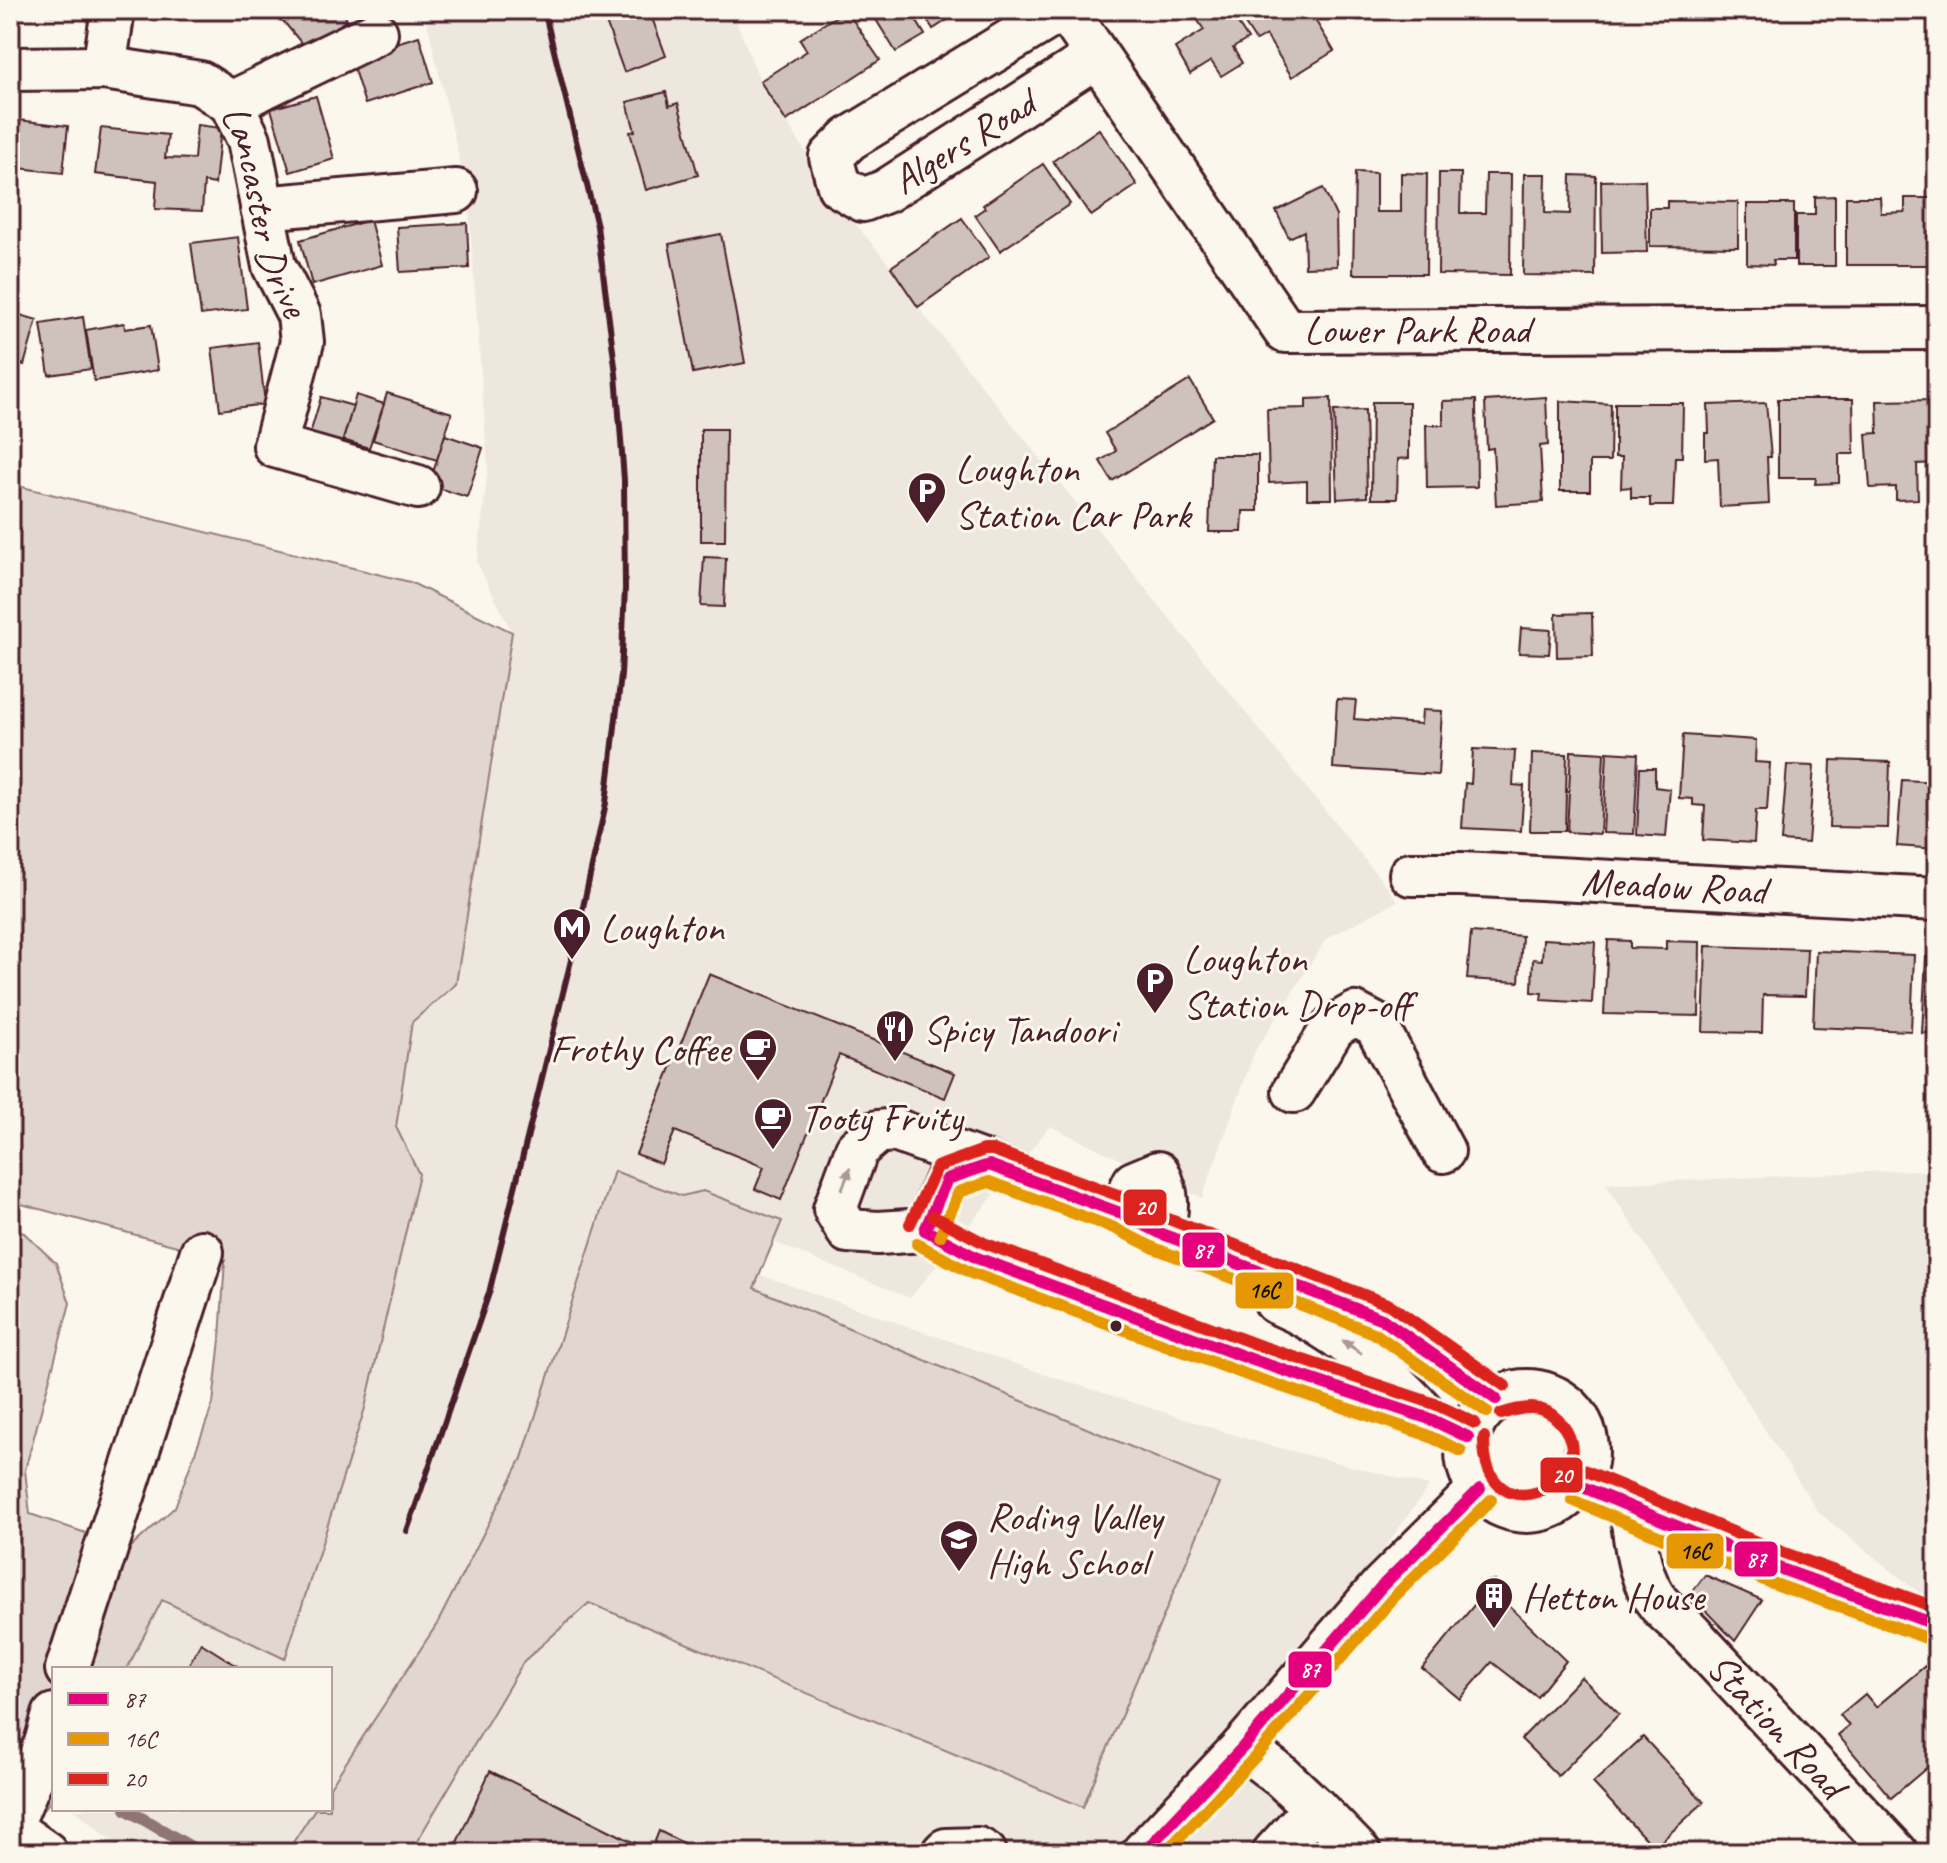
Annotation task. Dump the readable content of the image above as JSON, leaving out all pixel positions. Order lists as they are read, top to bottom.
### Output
{
  "streets": {
    "street": [
      "Algers Road",
      "Lancaster Drive",
      "Lower Park Road",
      "Meadow Road",
      "Station Road"
    ]
  },
  "crossings": [
    ["Algers Road", "Lower Park Road"]
  ],
  "places": {
    "parking": ["Loughton Station Car Park", "Loughton Station Drop-off"],
    "metro station": ["Loughton"],
    "restaurant": ["Spicy Tandoori"],
    "cafe": ["Frothy Coffee", "Tooty Fruity"],
    "school or university": ["Roding Valley High School"],
    "building": ["Hetton House"]
  },
  "lines": ["transit line 20", "transit line 87", "transit line 16C"],
  "legend": ["87", "16C", "20"]
}
